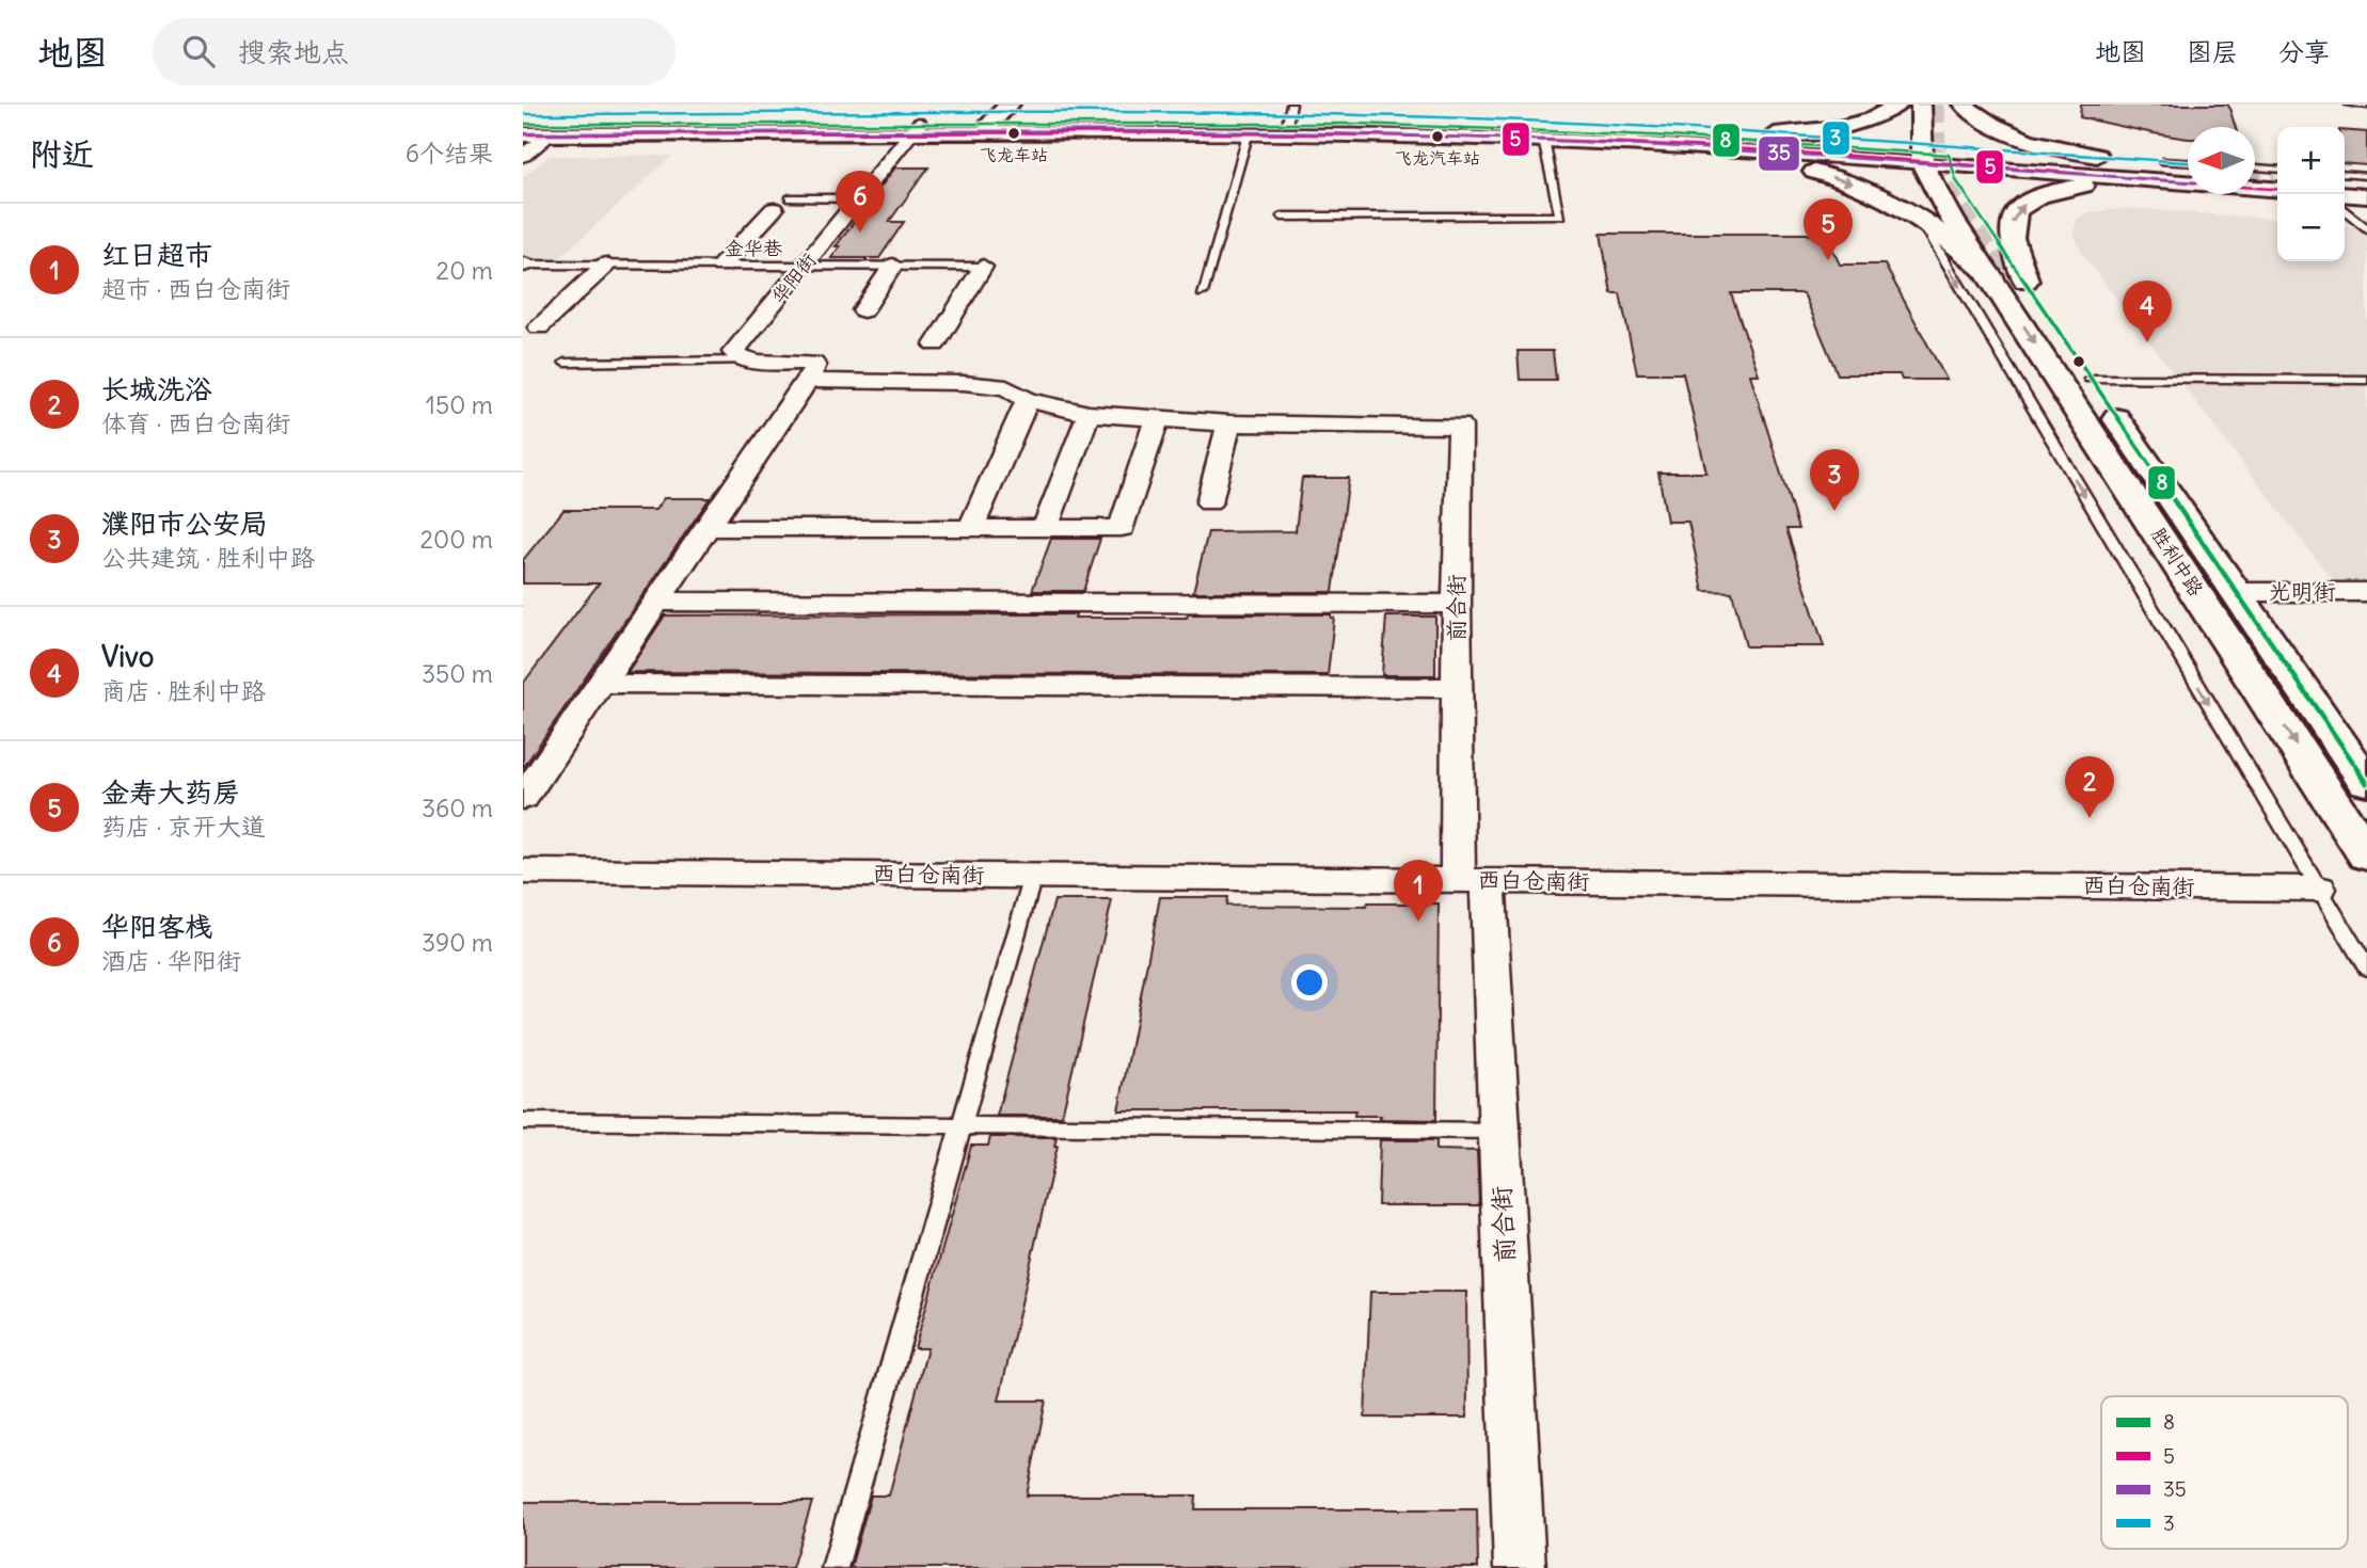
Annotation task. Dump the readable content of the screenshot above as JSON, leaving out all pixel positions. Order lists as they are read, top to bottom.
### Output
{
  "streets": {
    "main road": ["胜利中路"],
    "street": [
      "华阳街",
      "光明街",
      "前合街",
      "西白仓南街"
    ],
    "lane": ["金华巷"]
  },
  "crossings": [
    ["金华巷", "华阳街"],
    ["胜利中路", "光明街"],
    ["前合街", "西白仓南街"]
  ],
  "places": ["飞龙车站", "飞龙汽车站"],
  "lines": [
    "transit line 3",
    "transit line 8",
    "transit line 35",
    "transit line 5"
  ],
  "legend": [
    "8",
    "5",
    "35",
    "3"
  ],
  "north": "left",
  "page": {
    "header": "地图",
    "search": "搜索地点",
    "nav": ["地图", "图层", "分享"],
    "heading": ["附近", "6个结果"],
    "map_buttons": ["+", "−"],
    "pins": [
      "6",
      "5",
      "4",
      "3",
      "2",
      "1"
    ],
    "list": [
      {
        "mark": "1",
        "name": "红日超市",
        "note": "超市 · 西白仓南街",
        "value": "20 m"
      },
      {
        "mark": "2",
        "name": "长城洗浴",
        "note": "体育 · 西白仓南街",
        "value": "150 m"
      },
      {
        "mark": "3",
        "name": "濮阳市公安局",
        "note": "公共建筑 · 胜利中路",
        "value": "200 m"
      },
      {
        "mark": "4",
        "name": "Vivo",
        "note": "商店 · 胜利中路",
        "value": "350 m"
      },
      {
        "mark": "5",
        "name": "金寿大药房",
        "note": "药店 · 京开大道",
        "value": "360 m"
      },
      {
        "mark": "6",
        "name": "华阳客栈",
        "note": "酒店 · 华阳街",
        "value": "390 m"
      }
    ]
  }
}
